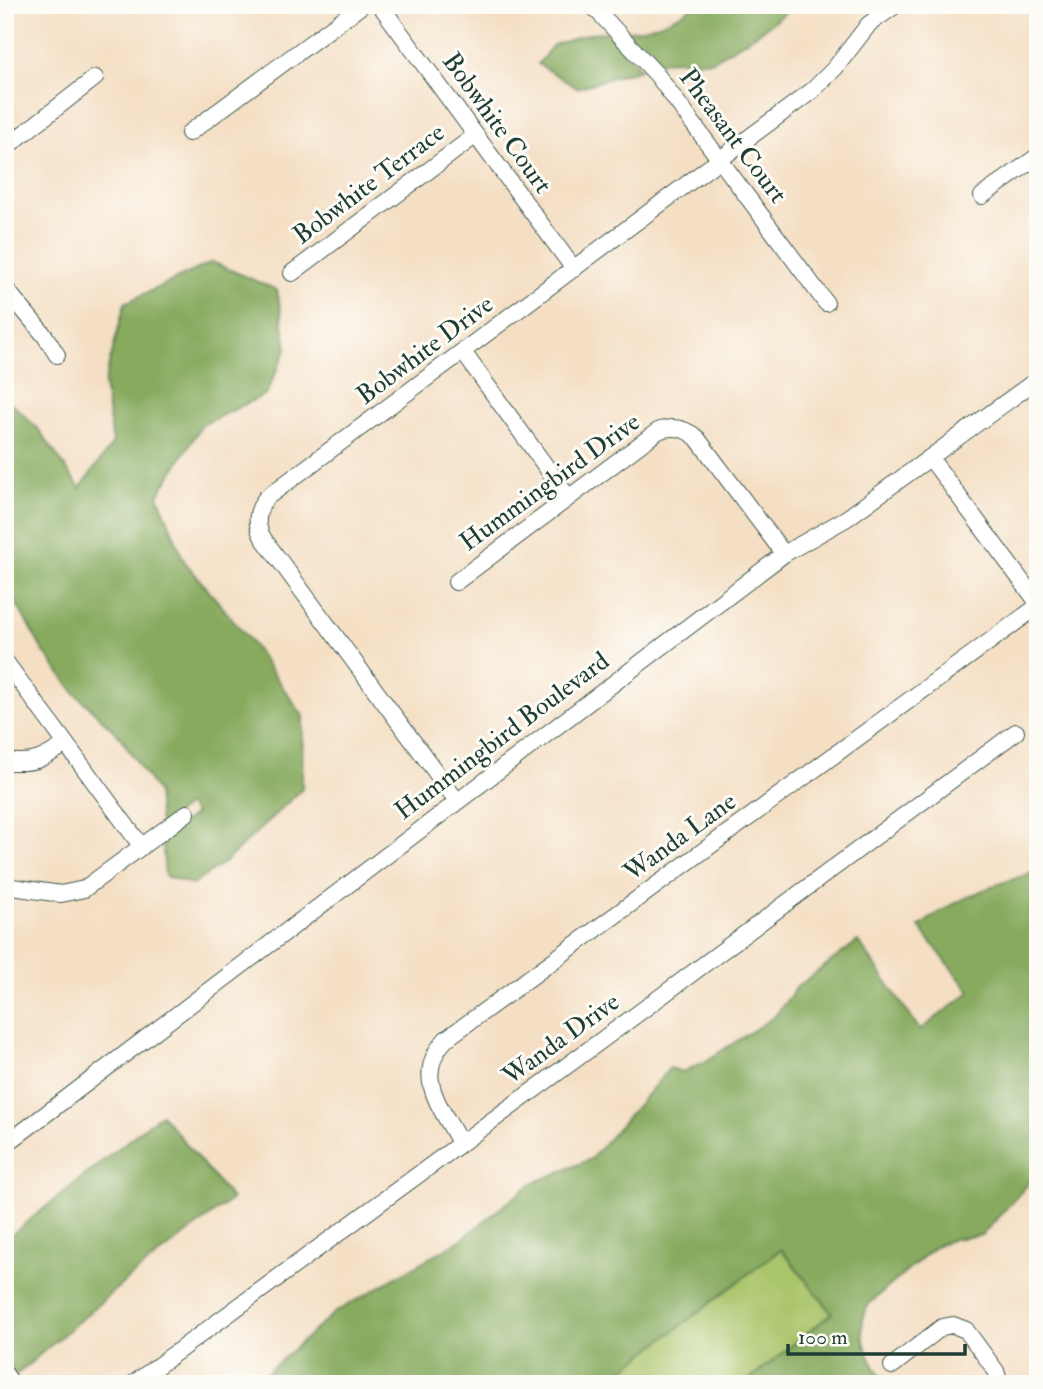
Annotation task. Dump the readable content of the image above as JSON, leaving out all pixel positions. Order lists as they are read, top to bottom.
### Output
{
  "streets": {
    "street": [
      "Bobwhite Court",
      "Pheasant Court",
      "Bobwhite Terrace",
      "Bobwhite Drive",
      "Hummingbird Drive",
      "Hummingbird Boulevard",
      "Wanda Lane",
      "Wanda Drive"
    ]
  },
  "crossings": [
    ["Bobwhite Court", "Bobwhite Terrace"],
    ["Bobwhite Court", "Bobwhite Drive"],
    ["Pheasant Court", "Bobwhite Drive"],
    ["Bobwhite Drive", "Hummingbird Boulevard"],
    ["Hummingbird Drive", "Hummingbird Boulevard"],
    ["Wanda Lane", "Wanda Drive"]
  ],
  "scale_bar": "100 m"
}
